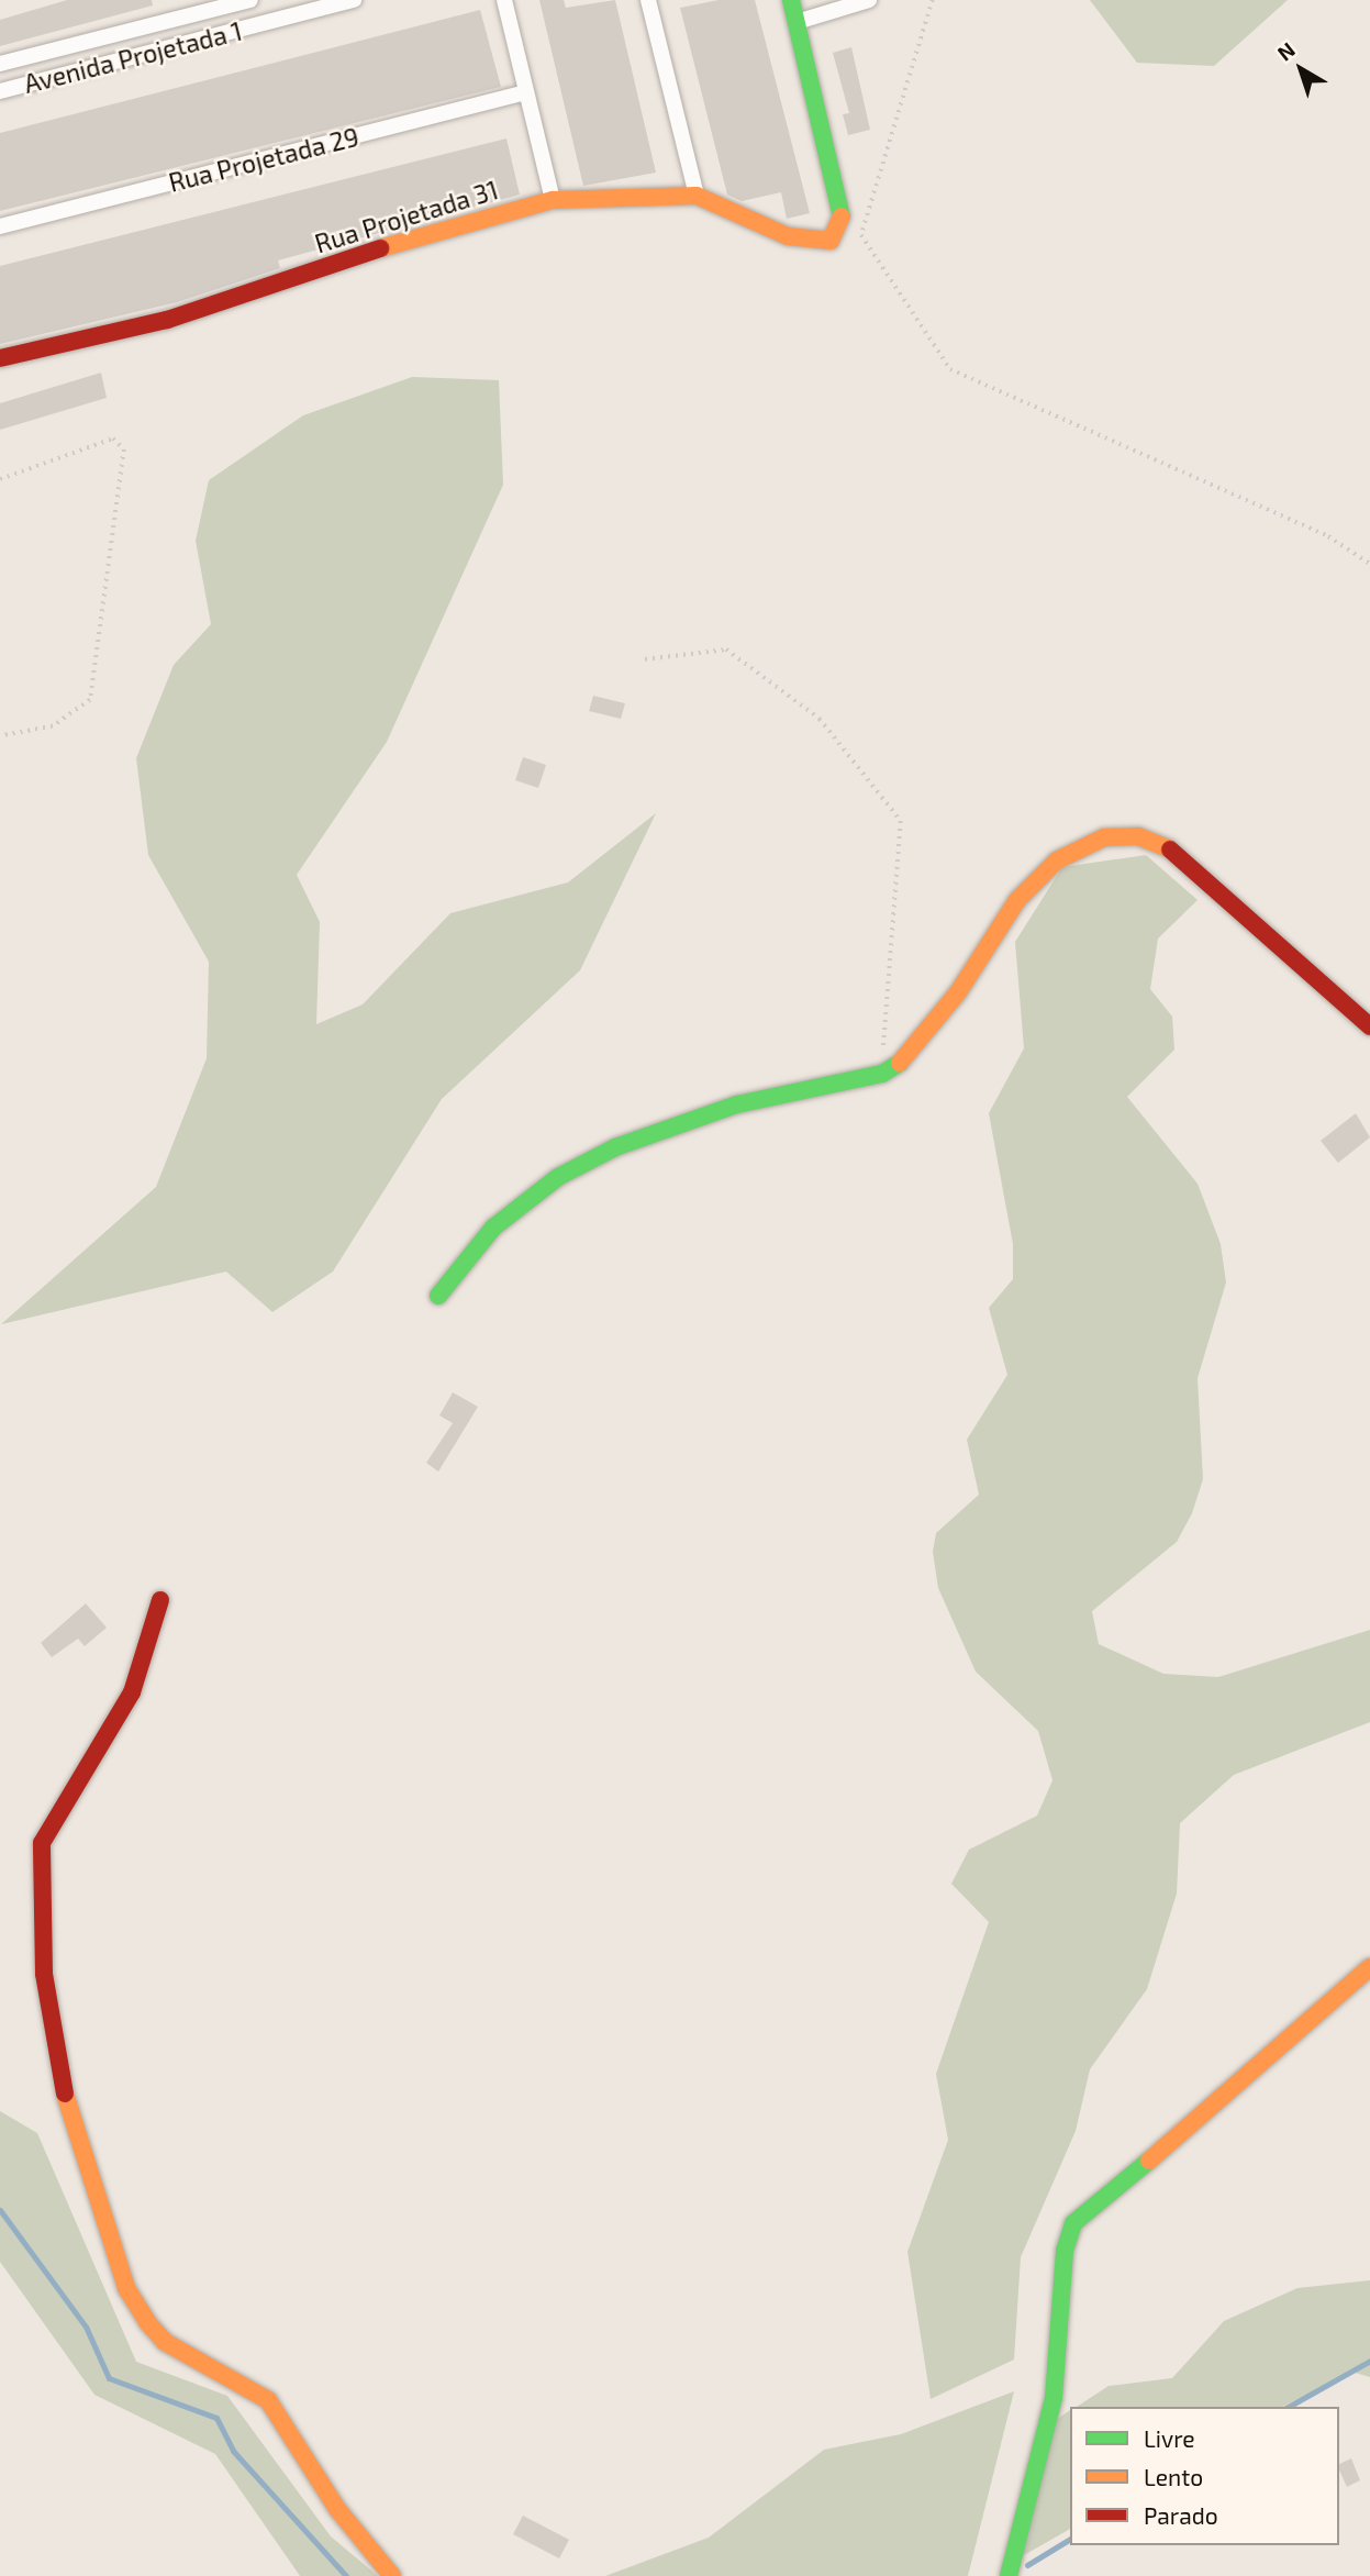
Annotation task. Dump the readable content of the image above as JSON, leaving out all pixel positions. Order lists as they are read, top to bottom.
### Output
{
  "streets": {
    "street": ["Avenida Projetada 1", "Rua Projetada 29", "Rua Projetada 31"]
  },
  "legend": ["Livre", "Lento", "Parado"],
  "north": "top left"
}
